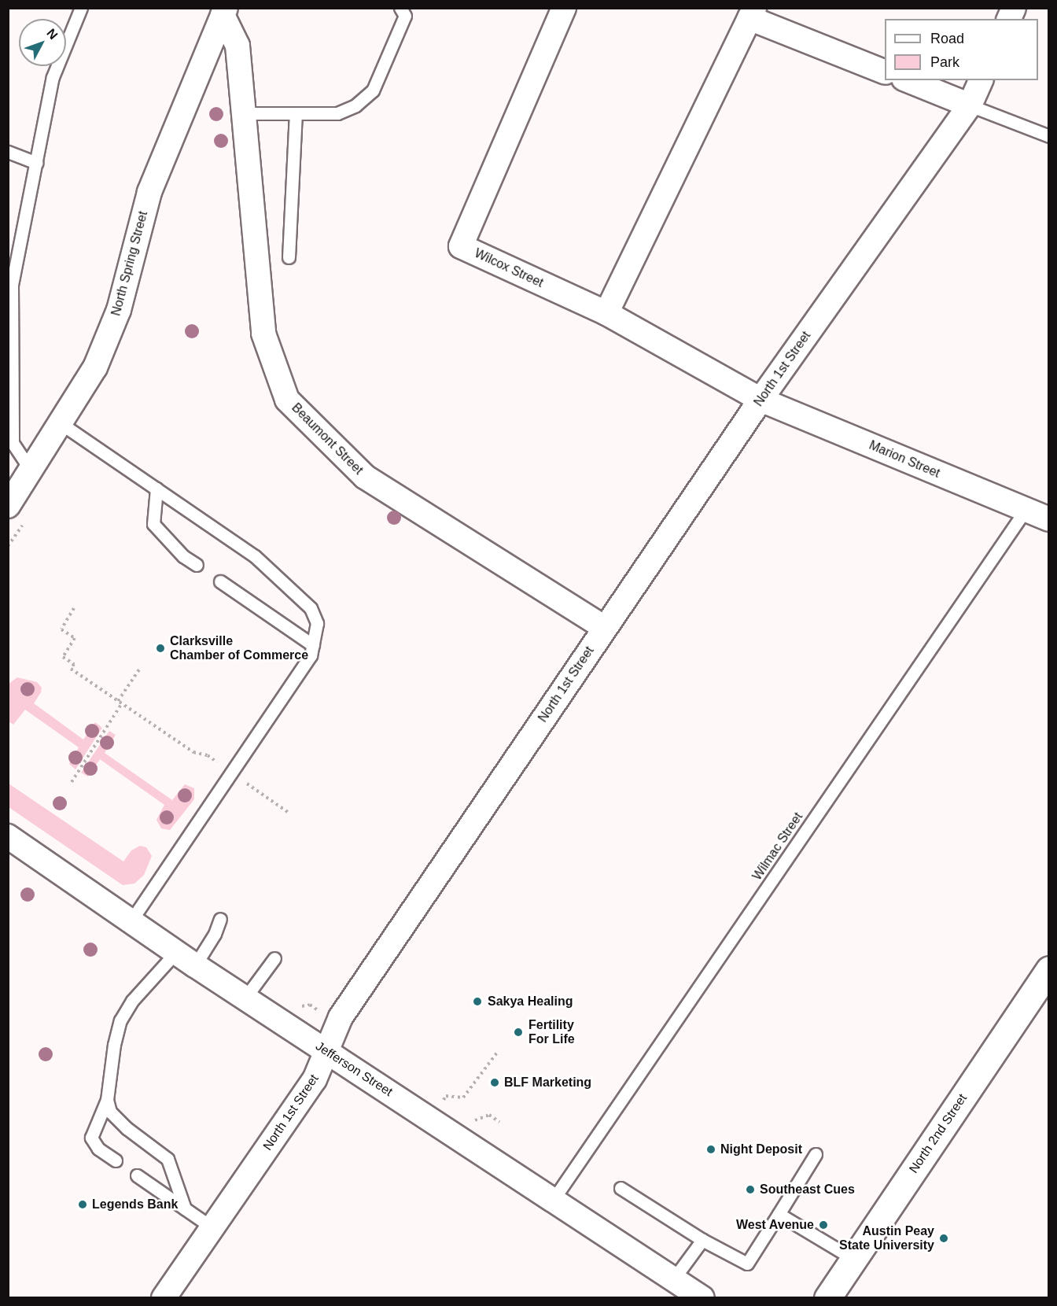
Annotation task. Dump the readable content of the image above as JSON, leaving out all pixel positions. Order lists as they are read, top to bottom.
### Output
{
  "streets": {
    "main road": ["North 2nd Street"],
    "street": [
      "North Spring Street",
      "Wilcox Street",
      "North 1st Street",
      "Beaumont Street",
      "Marion Street",
      "Jefferson Street"
    ],
    "lane": ["Wilmac Street"]
  },
  "crossings": [
    ["North Spring Street", "Beaumont Street"],
    ["Wilcox Street", "North 1st Street"],
    ["Wilcox Street", "Marion Street"],
    ["North 1st Street", "Beaumont Street"],
    ["North 1st Street", "Marion Street"],
    ["North 1st Street", "Jefferson Street"],
    ["Marion Street", "Wilmac Street"],
    ["Wilmac Street", "Jefferson Street"]
  ],
  "places": [
    "Clarksville Chamber of Commerce",
    "Sakya Healing",
    "Fertility For Life",
    "BLF Marketing",
    "Night Deposit",
    "Southeast Cues",
    "Legends Bank",
    "West Avenue",
    "Austin Peay State University"
  ],
  "legend": ["Road", "Park"],
  "north": "top right"
}
